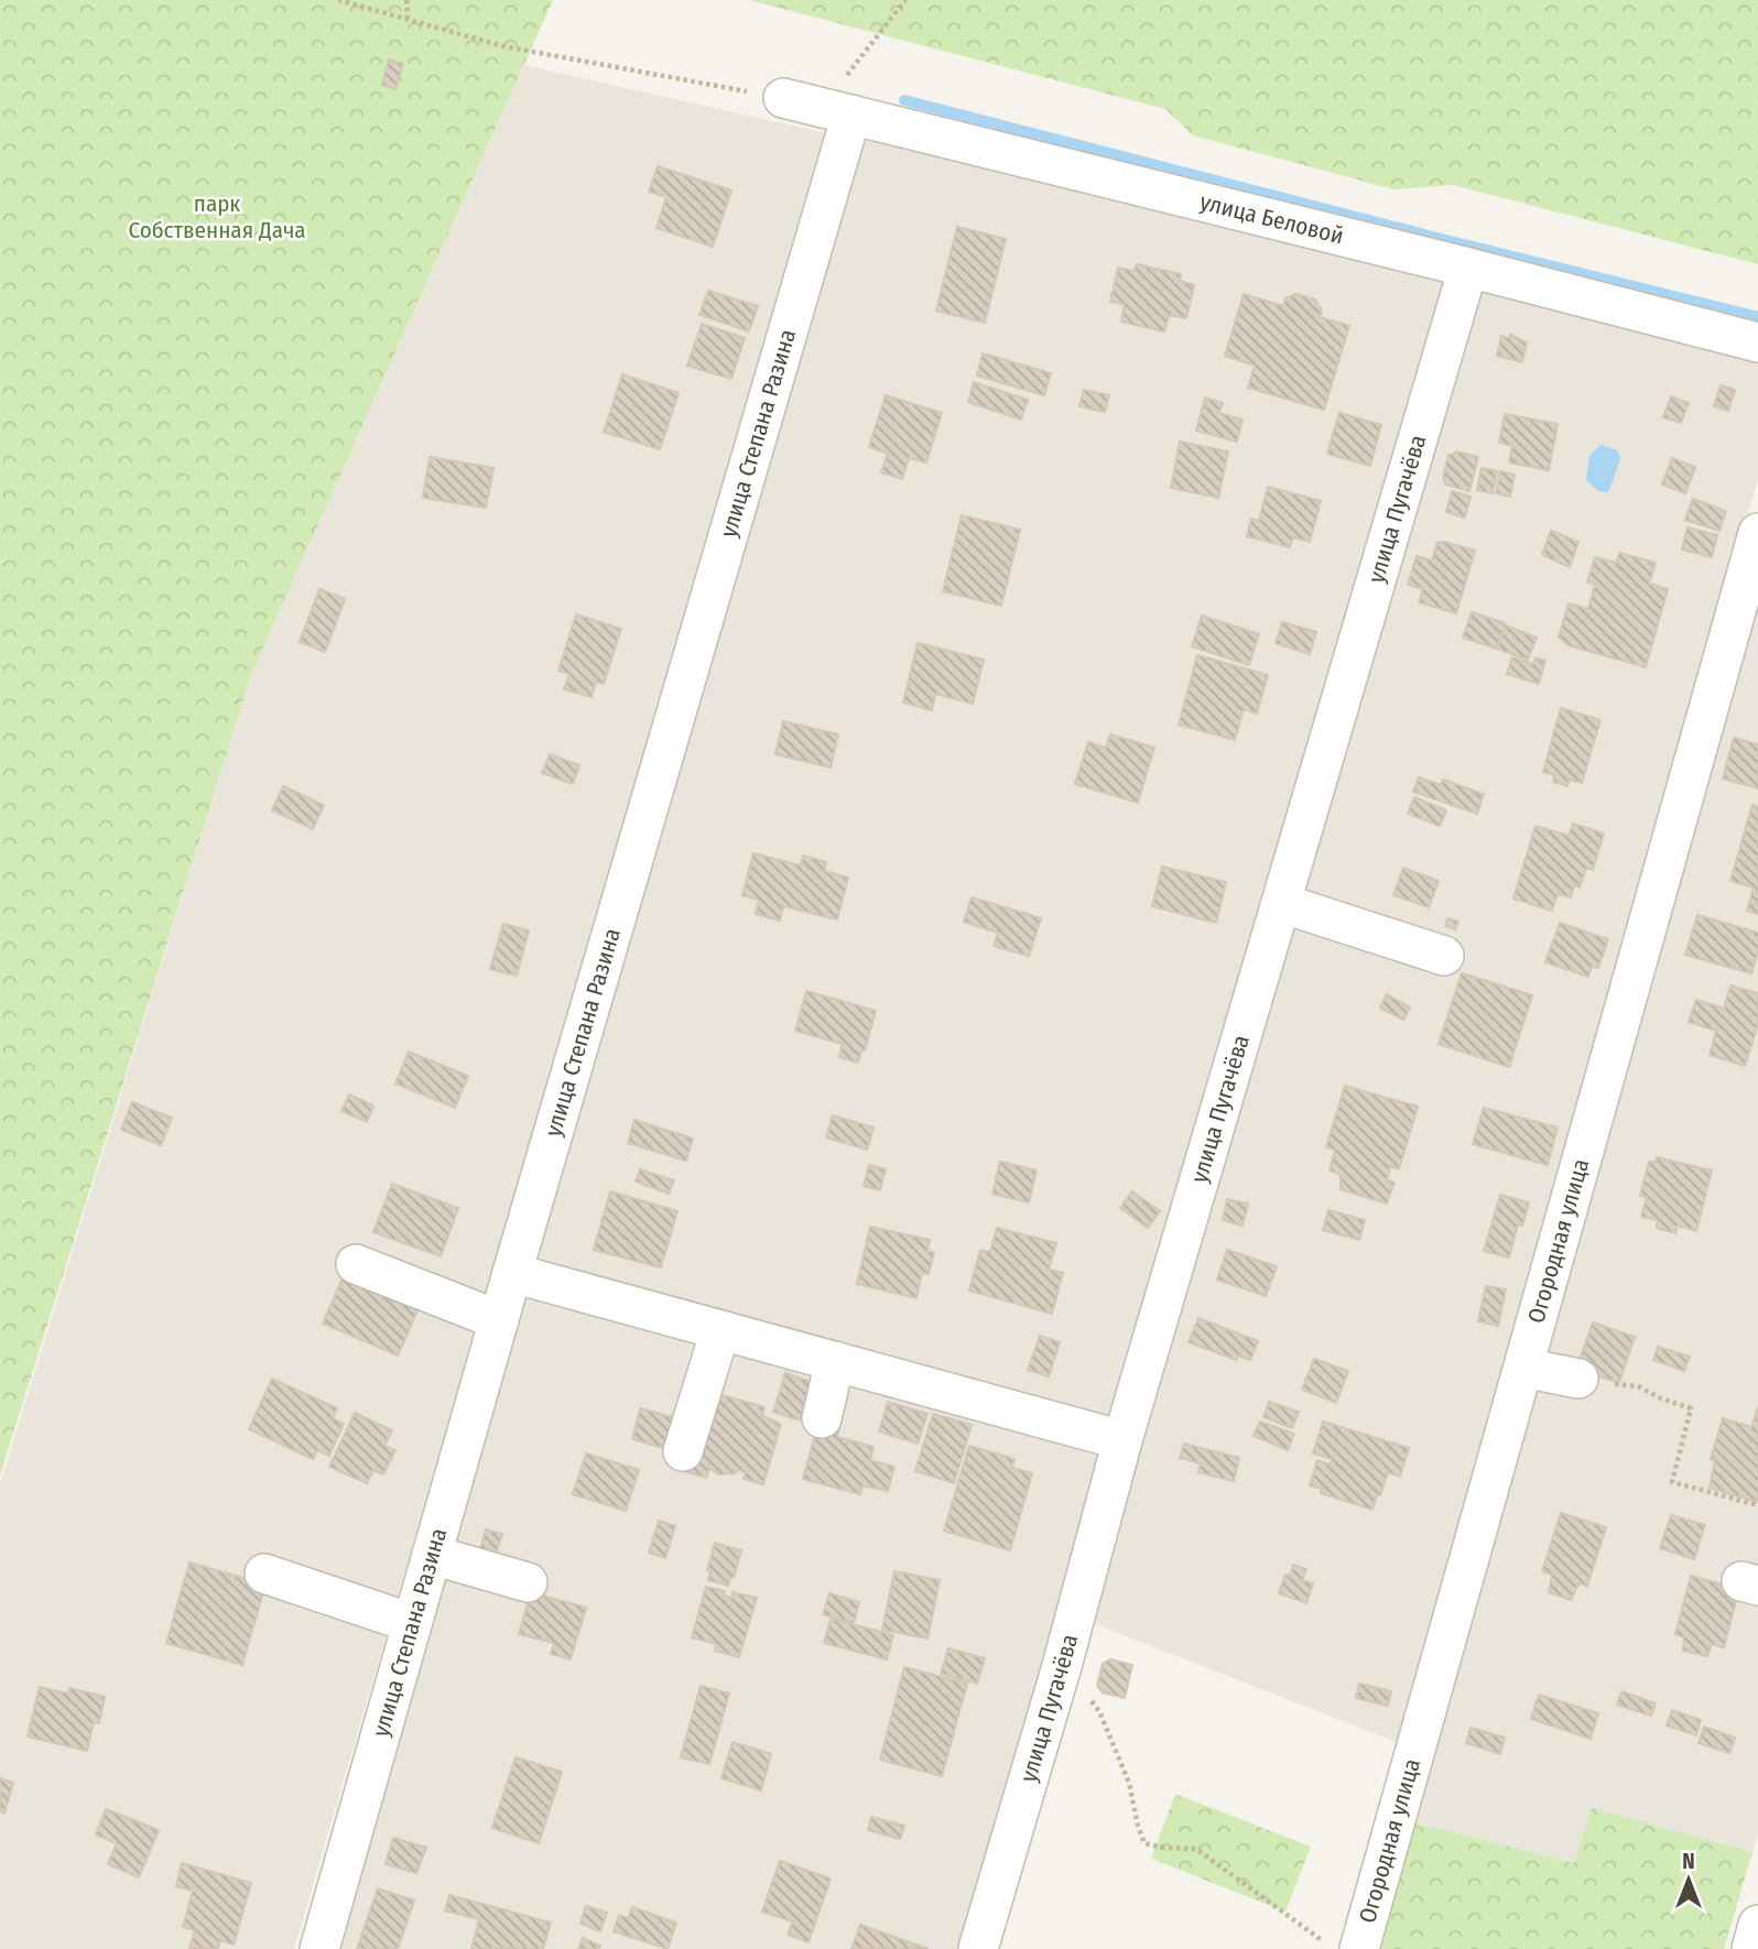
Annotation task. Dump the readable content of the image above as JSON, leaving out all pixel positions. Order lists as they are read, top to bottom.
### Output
{
  "streets": {
    "street": [
      "улица Беловой",
      "улица Степана Разина",
      "улица Пугачёва",
      "Огородная улица"
    ]
  },
  "crossings": [
    ["улица Беловой", "улица Степана Разина"],
    ["улица Беловой", "улица Пугачёва"]
  ],
  "parks": ["парк Собственная Дача"],
  "north": "top"
}
